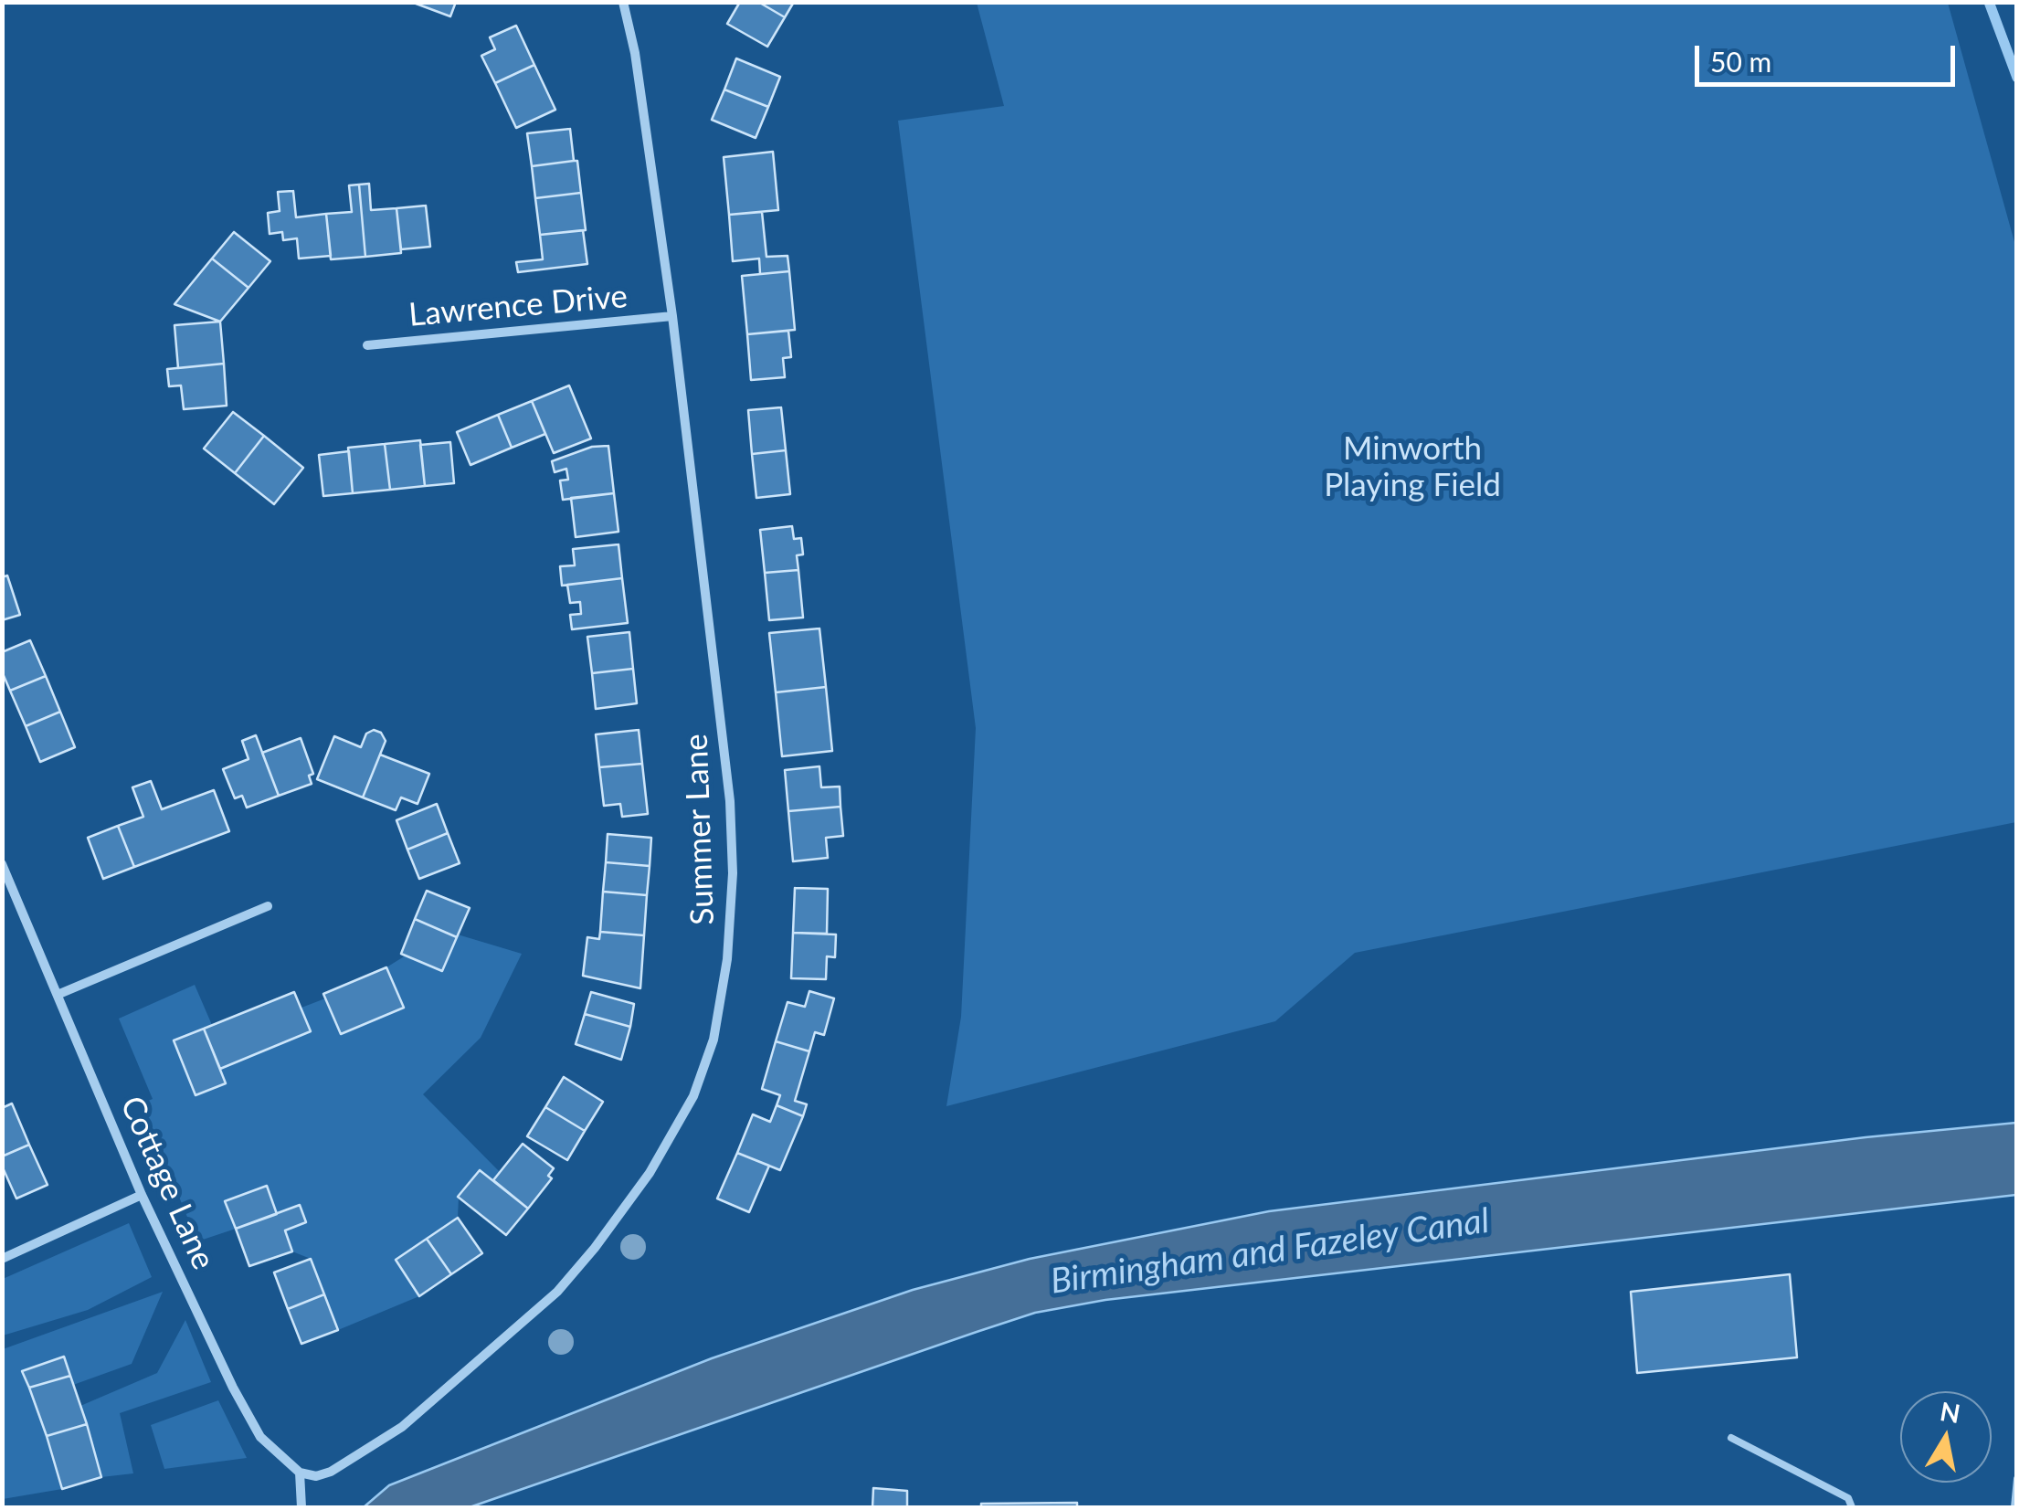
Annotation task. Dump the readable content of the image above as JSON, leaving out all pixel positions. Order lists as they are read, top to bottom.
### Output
{
  "streets": {
    "street": ["Lawrence Drive", "Summer Lane", "Cottage Lane"]
  },
  "crossings": [
    ["Lawrence Drive", "Summer Lane"],
    ["Summer Lane", "Cottage Lane"]
  ],
  "water": ["Birmingham and Fazeley Canal"],
  "parks": ["Minworth Playing Field"],
  "scale_bar": "50 m",
  "north": "top"
}
